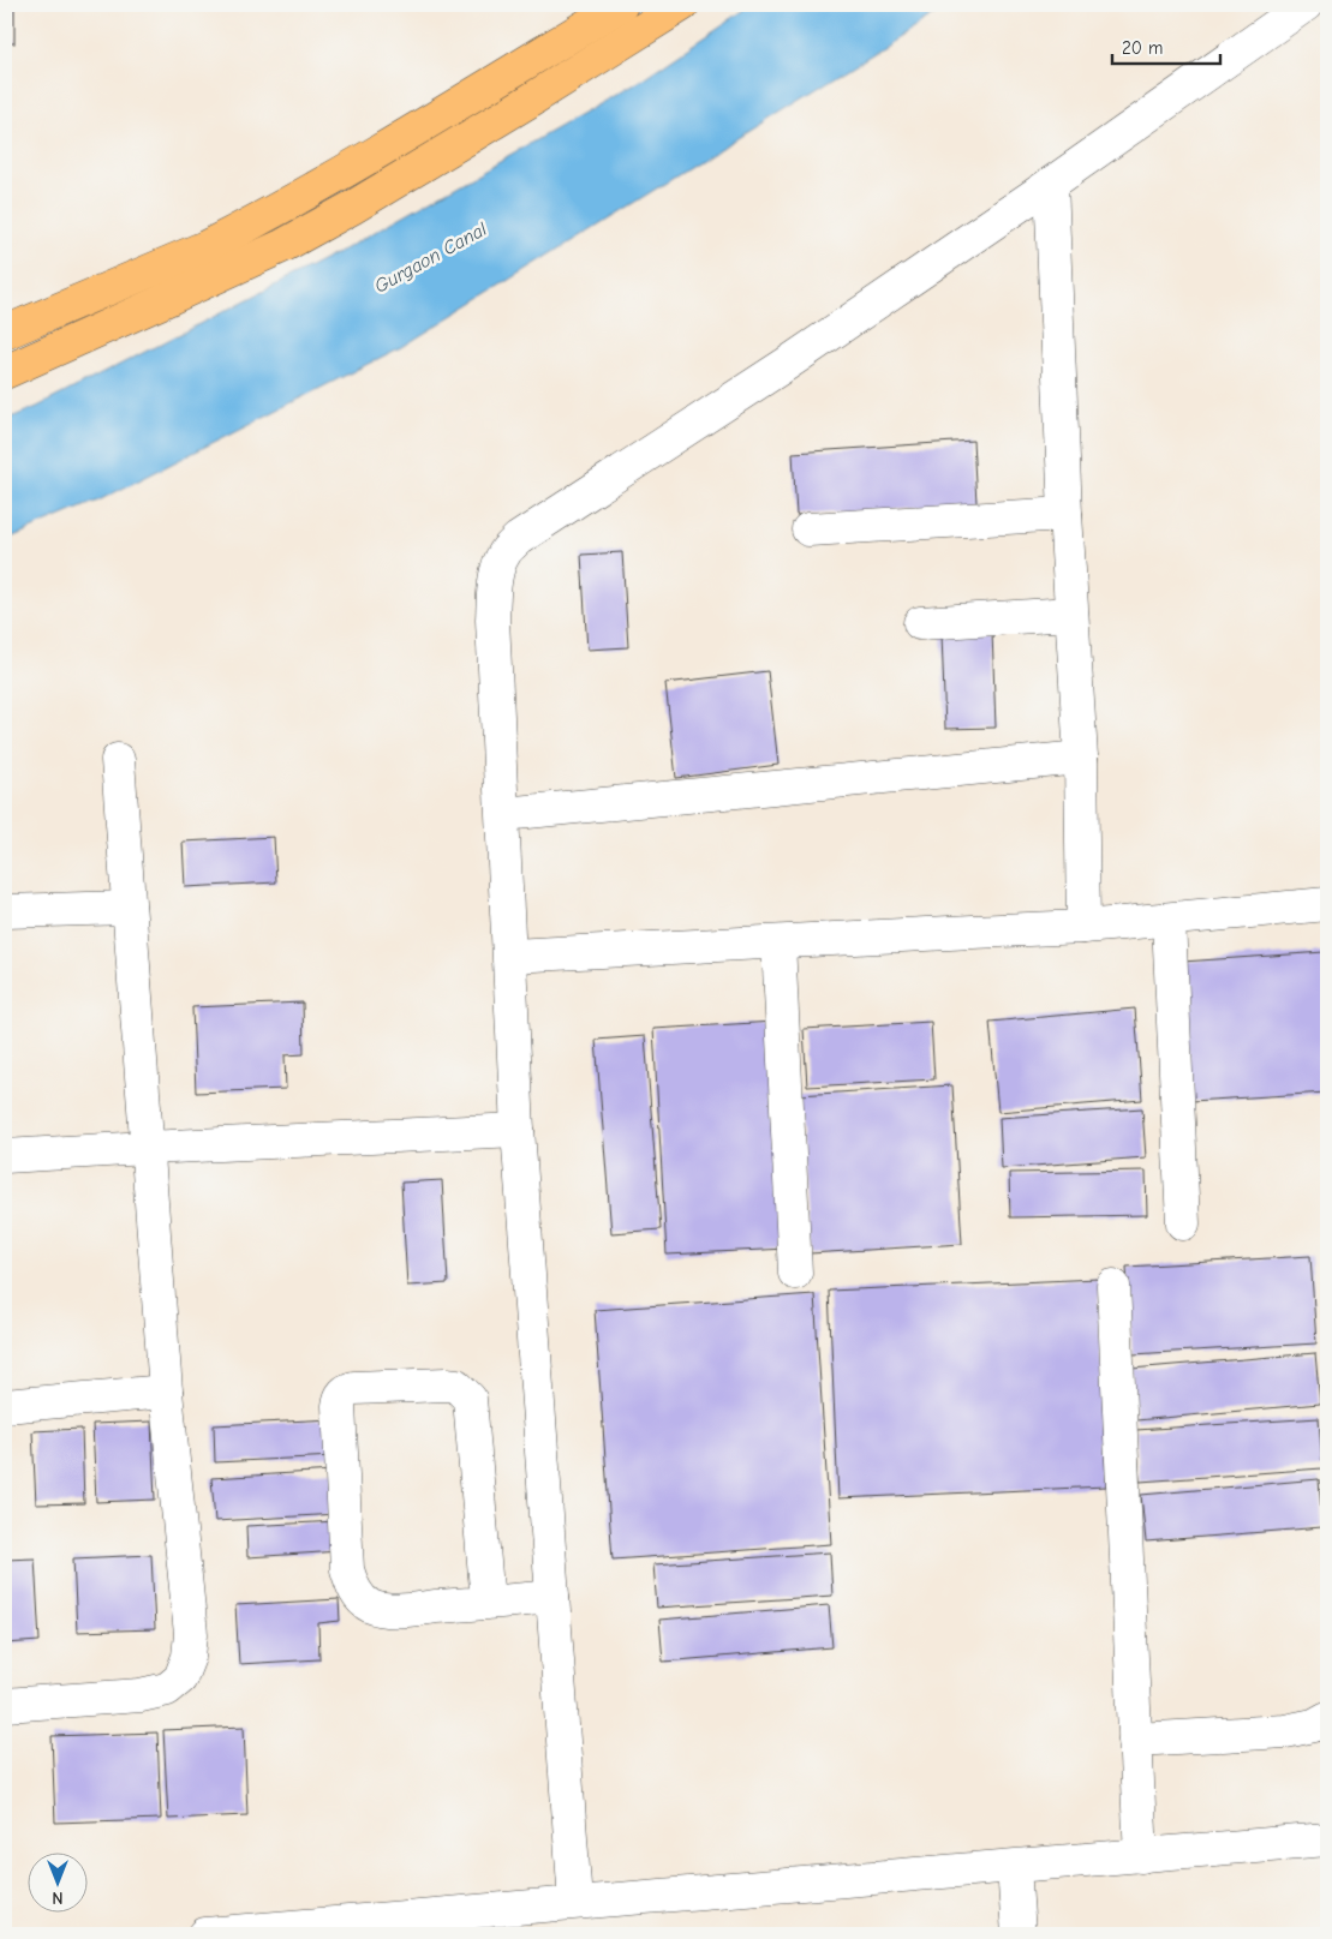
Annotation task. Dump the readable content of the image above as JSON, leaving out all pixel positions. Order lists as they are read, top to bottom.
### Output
{
  "water": ["Gurgaon Canal"],
  "scale_bar": "20 m",
  "north": "bottom"
}
